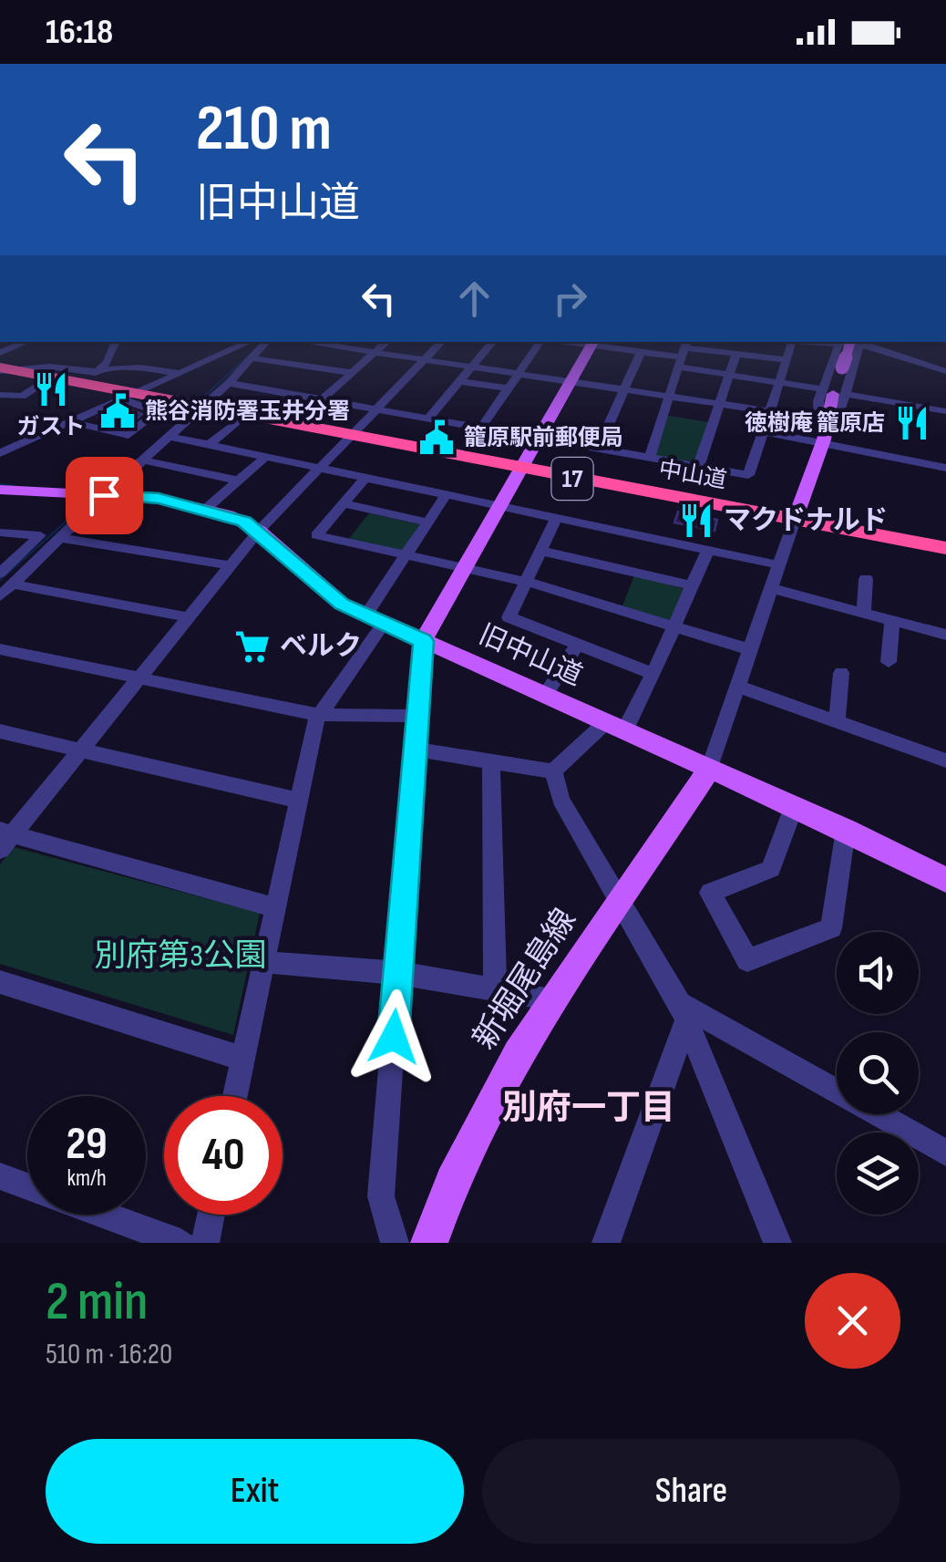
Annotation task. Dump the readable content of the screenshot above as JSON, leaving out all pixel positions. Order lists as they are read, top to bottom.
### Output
{
  "streets": {
    "highway": ["中山道", "17"],
    "main road": ["旧中山道", "新堀尾島線"]
  },
  "crossings": [
    ["旧中山道", "新堀尾島線"]
  ],
  "districts": ["別府一丁目"],
  "parks": ["別府第3公園"],
  "places": {
    "restaurant": ["ガスト", "徳樹庵 籠原店", "マクドナルド"],
    "public building": ["熊谷消防署玉井分署", "籠原駅前郵便局"],
    "supermarket": ["ベルク"]
  },
  "page": {
    "status": "16:18",
    "turn": ["210 m", "旧中山道"],
    "speed": "29 km/h",
    "limit": "40",
    "heading": ["2 min", "510 m · 16:20"],
    "buttons": ["Exit", "Share"]
  }
}
